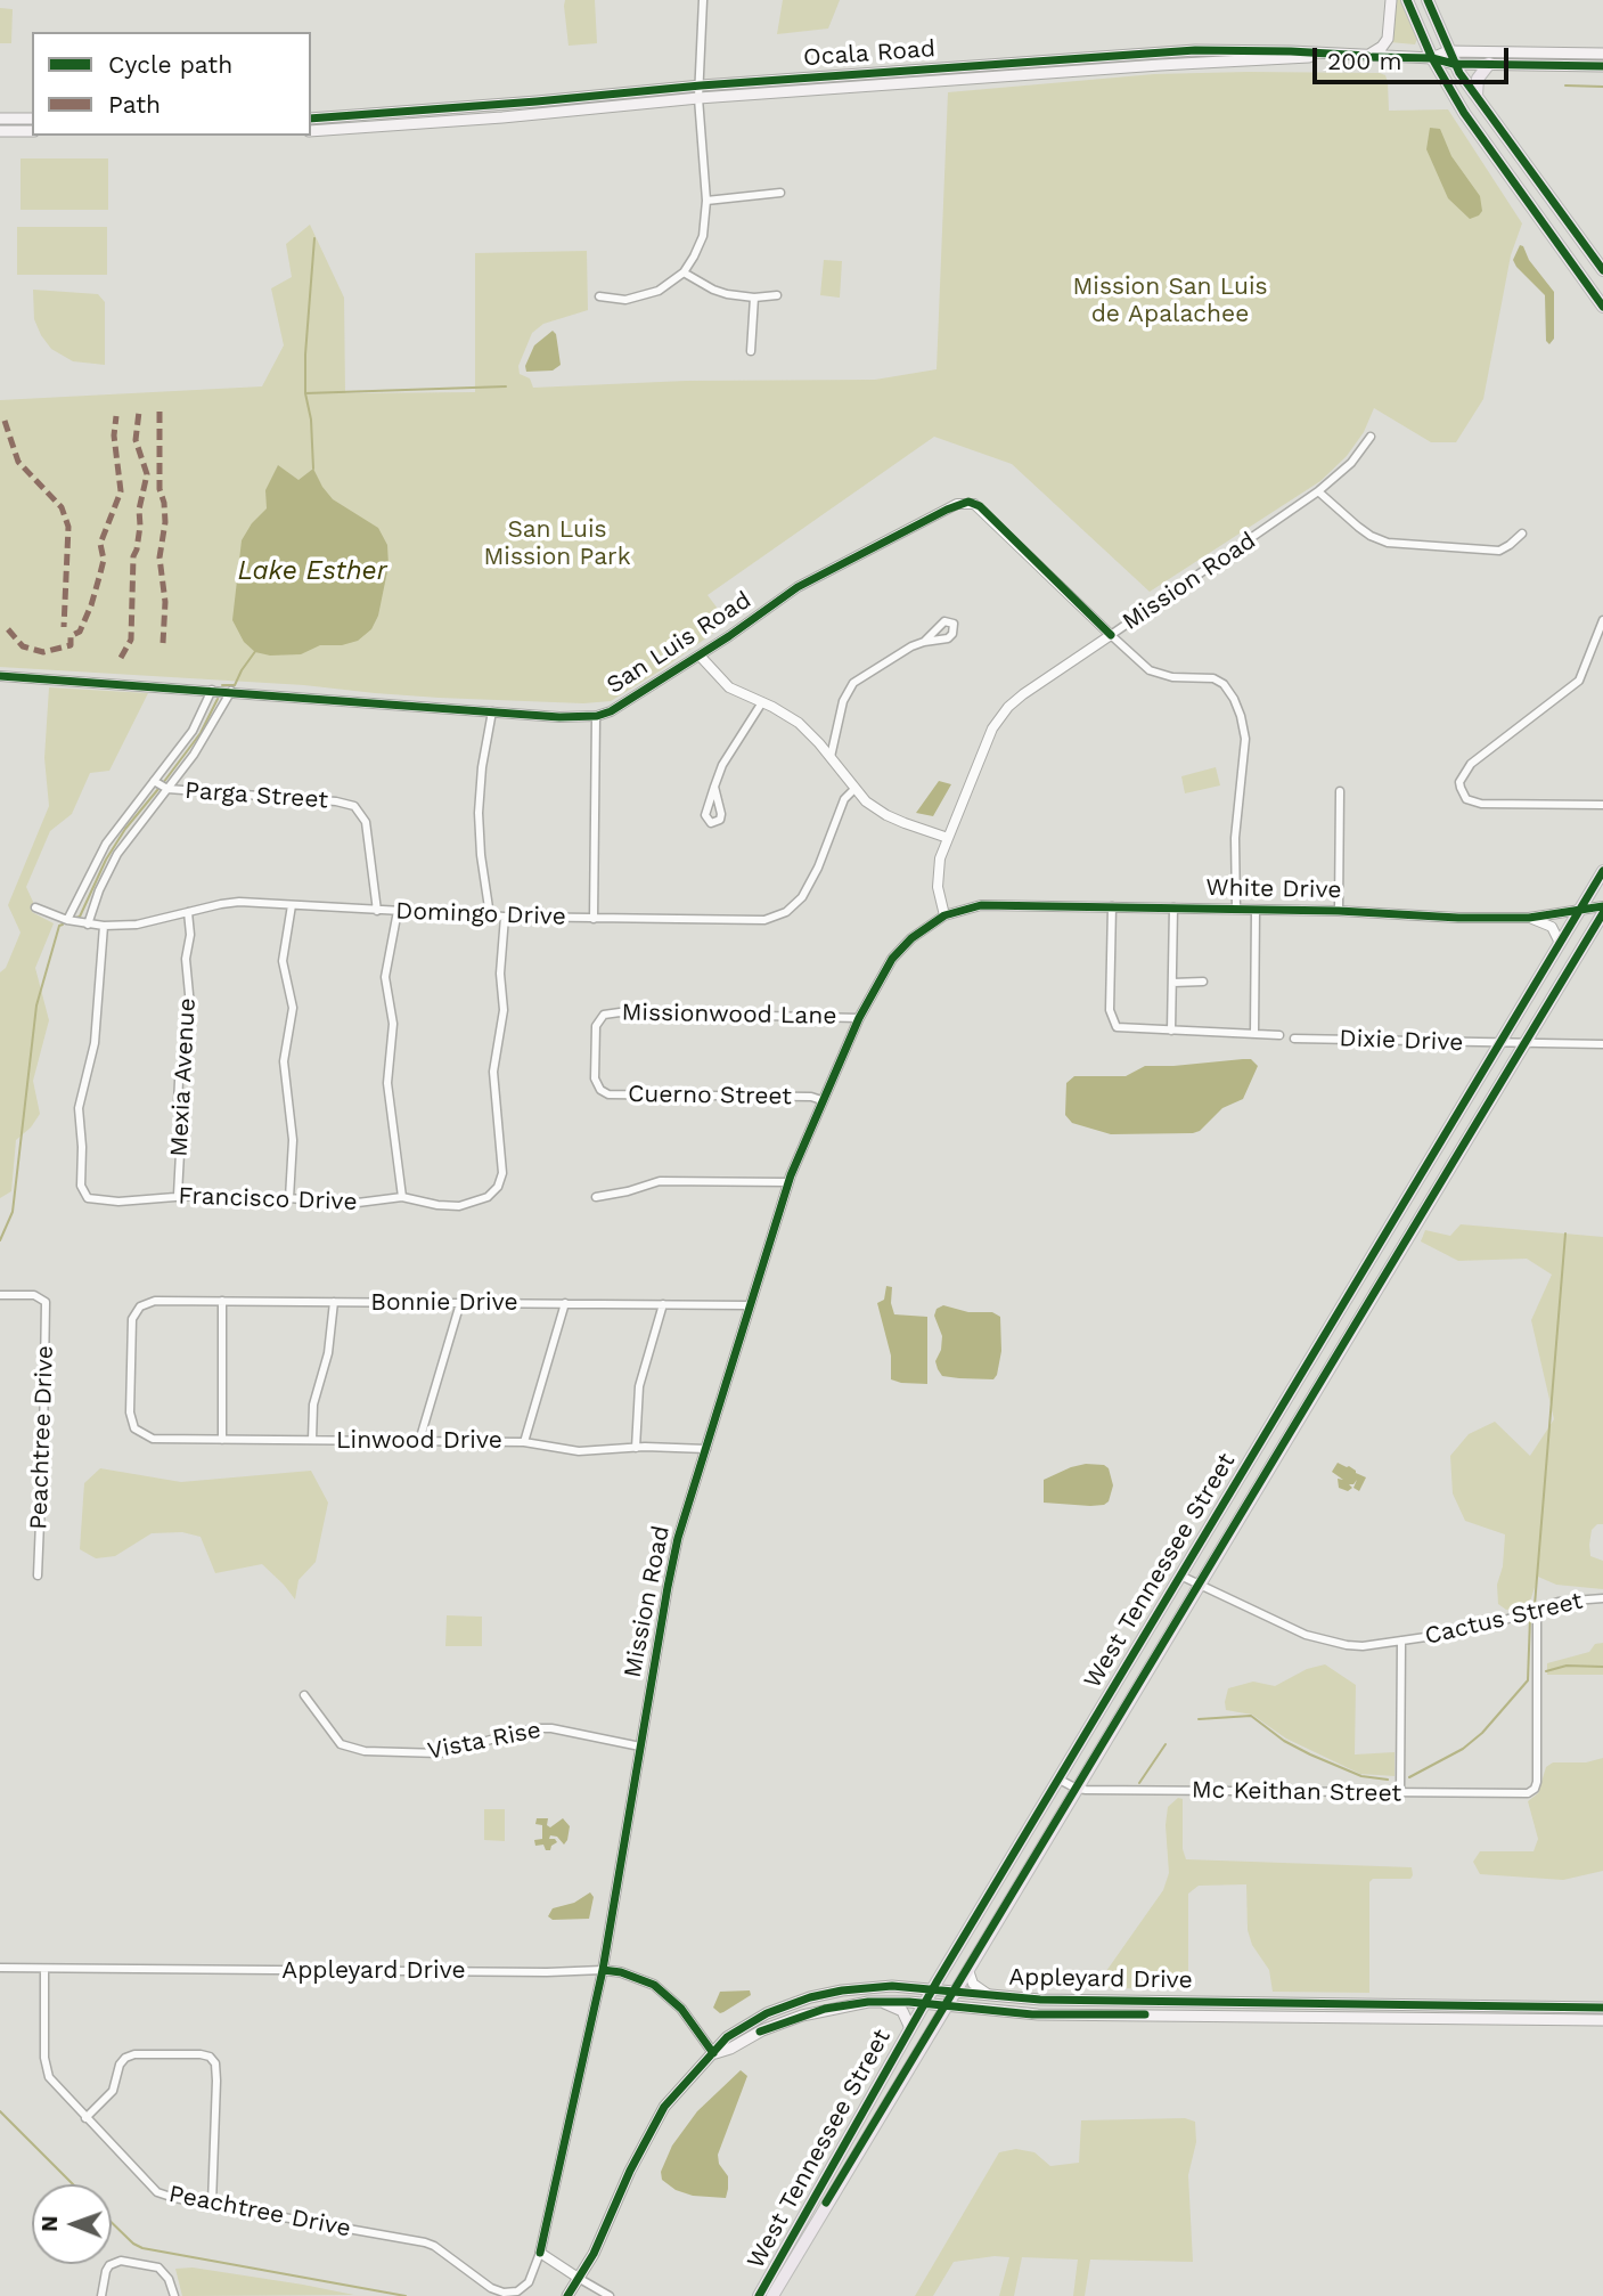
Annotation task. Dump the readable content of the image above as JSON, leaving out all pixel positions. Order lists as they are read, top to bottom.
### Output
{
  "streets": {
    "main road": ["Ocala Road", "West Tennessee Street", "Appleyard Drive"],
    "street": [
      "Mission Road",
      "San Luis Road",
      "Parga Street",
      "White Drive",
      "Domingo Drive",
      "Missionwood Lane",
      "Dixie Drive",
      "Mexia Avenue",
      "Cuerno Street",
      "Francisco Drive",
      "Bonnie Drive",
      "Peachtree Drive",
      "Linwood Drive",
      "Cactus Street",
      "Vista Rise",
      "Mc Keithan Street"
    ]
  },
  "crossings": [
    ["Mission Road", "San Luis Road"],
    ["Mission Road", "White Drive"],
    ["Mission Road", "Missionwood Lane"],
    ["Mission Road", "Cuerno Street"],
    ["Mission Road", "Bonnie Drive"],
    ["Mission Road", "Peachtree Drive"],
    ["Mission Road", "Linwood Drive"],
    ["Mission Road", "Vista Rise"],
    ["Mission Road", "Appleyard Drive"],
    ["Parga Street", "Domingo Drive"],
    ["White Drive", "West Tennessee Street"],
    ["Domingo Drive", "Mexia Avenue"],
    ["Domingo Drive", "Francisco Drive"],
    ["Missionwood Lane", "Cuerno Street"],
    ["Dixie Drive", "West Tennessee Street"],
    ["Mexia Avenue", "Francisco Drive"],
    ["Bonnie Drive", "Linwood Drive"],
    ["Peachtree Drive", "Appleyard Drive"],
    ["West Tennessee Street", "Cactus Street"],
    ["West Tennessee Street", "Mc Keithan Street"],
    ["West Tennessee Street", "Appleyard Drive"],
    ["Cactus Street", "Mc Keithan Street"]
  ],
  "water": ["Lake Esther"],
  "parks": ["Mission San Luis de Apalachee", "San Luis Mission Park"],
  "legend": ["Cycle path", "Path"],
  "scale_bar": "200 m",
  "north": "left"
}
